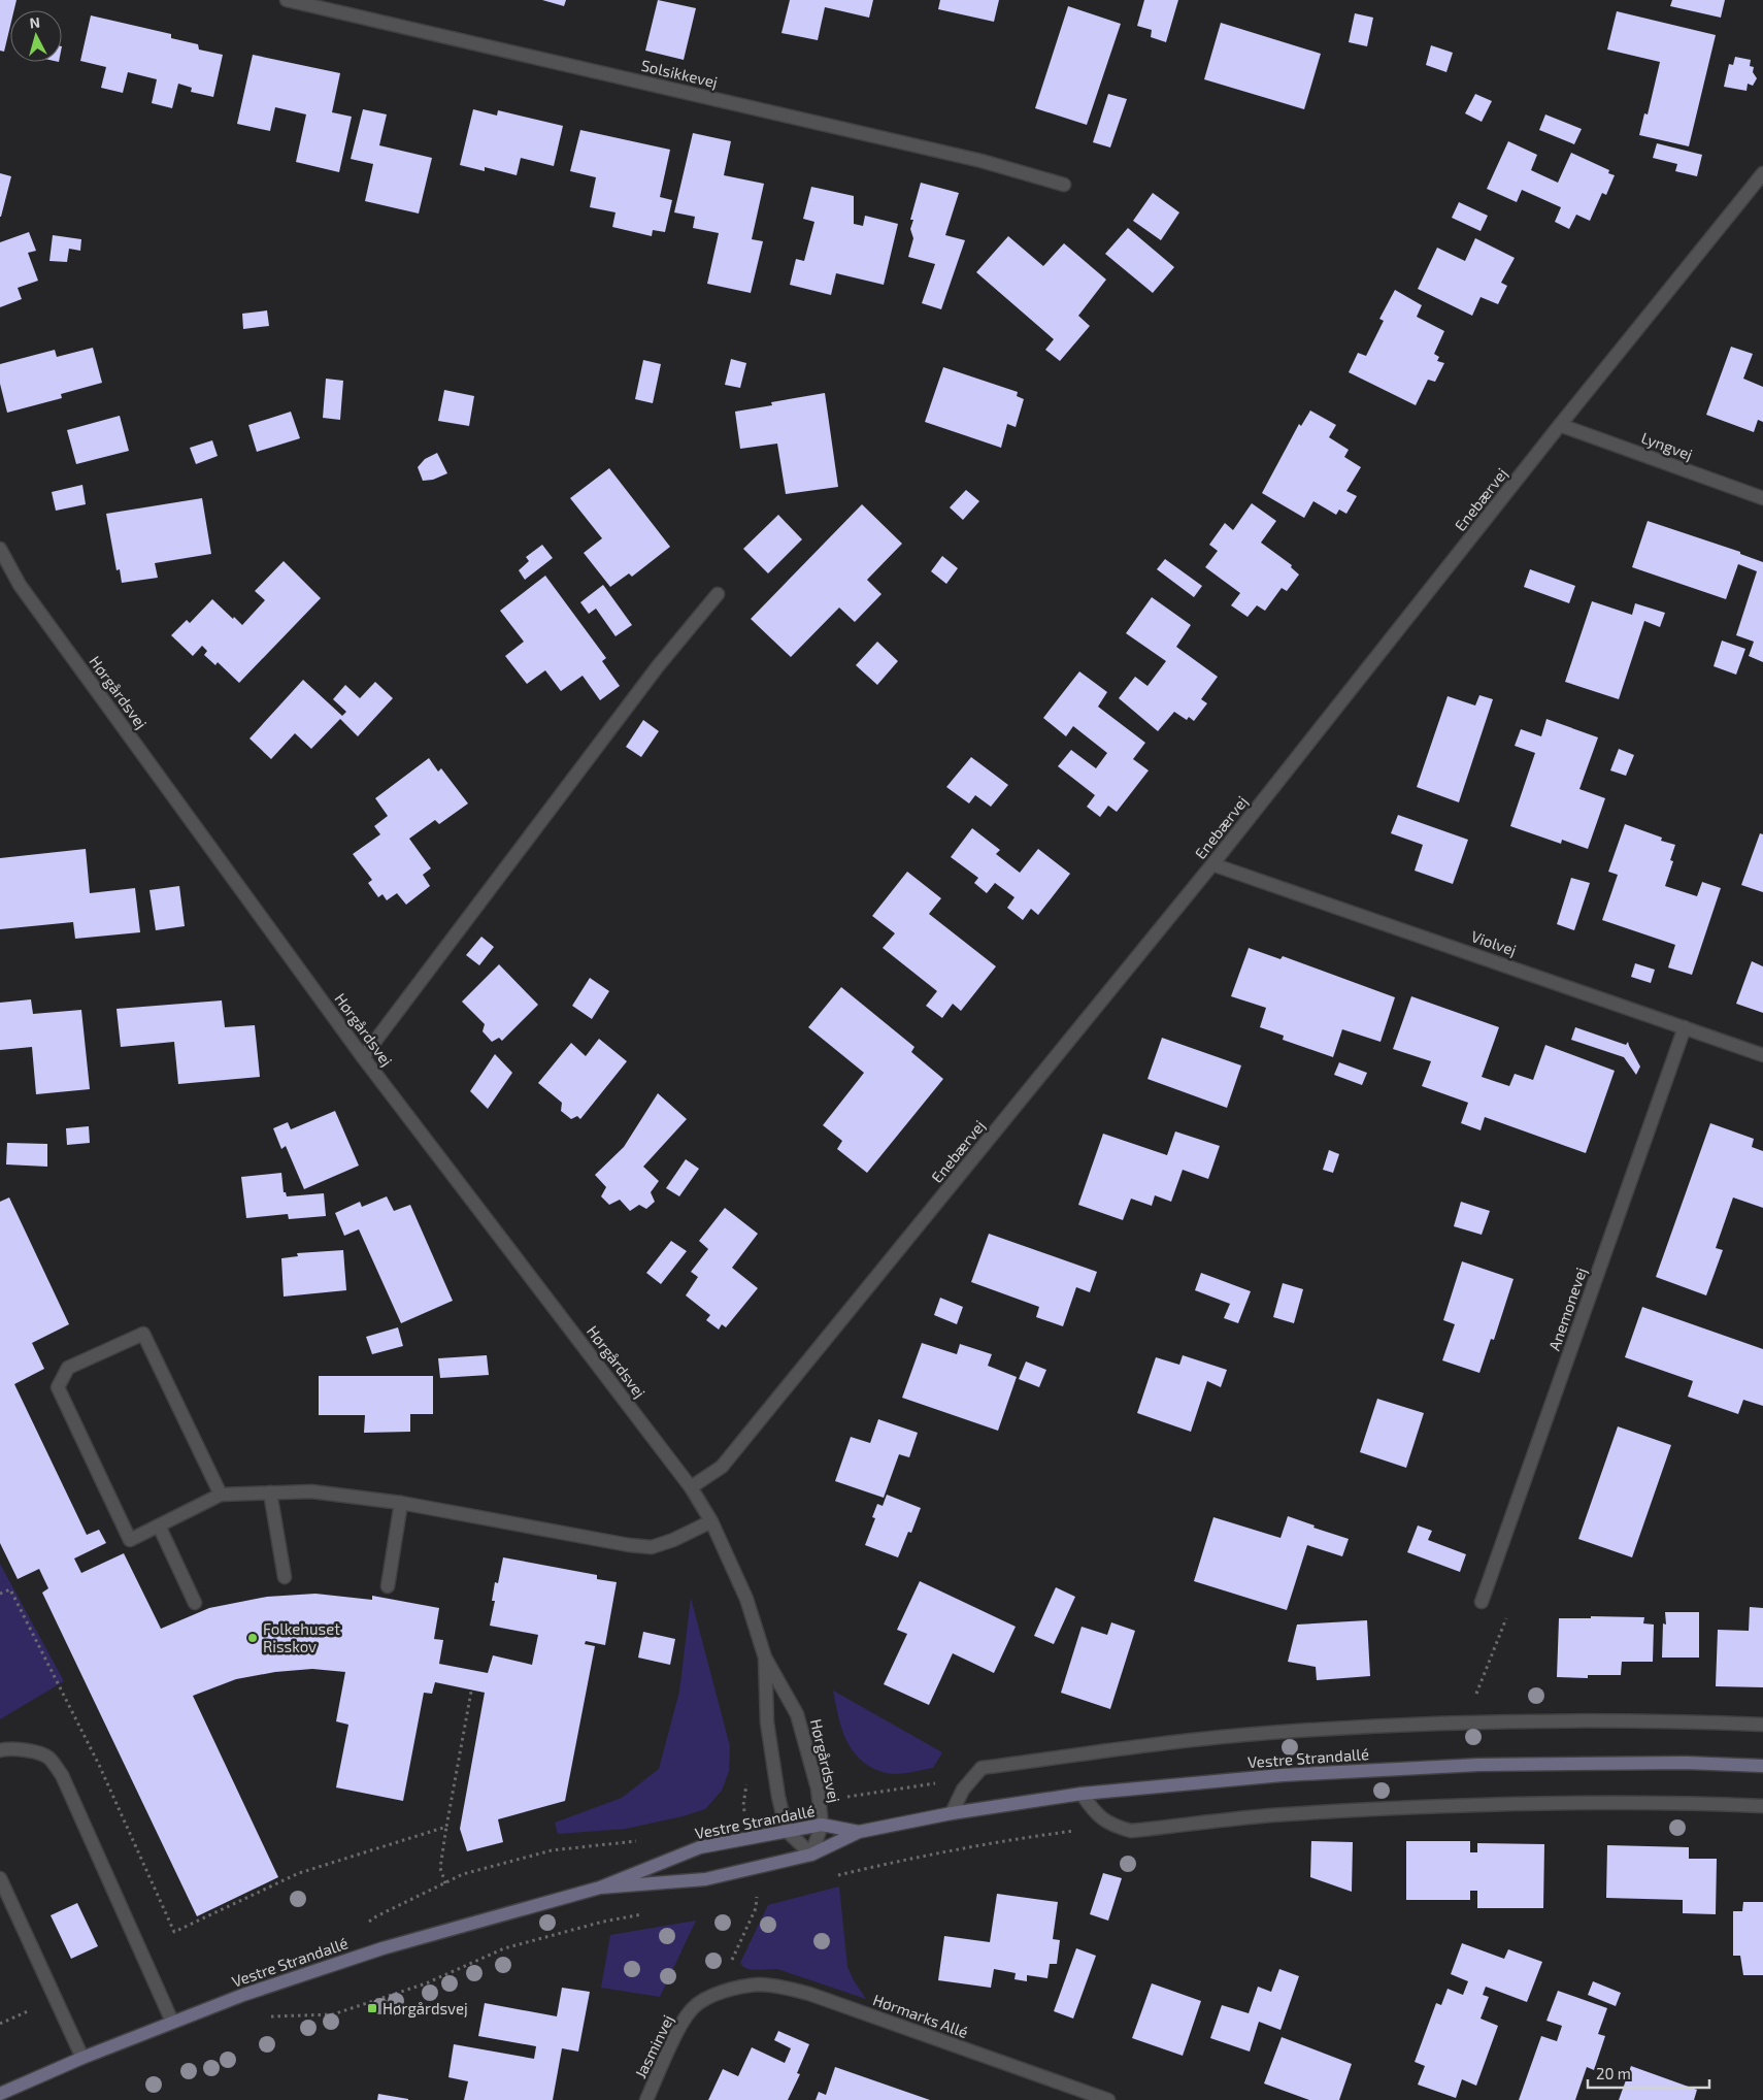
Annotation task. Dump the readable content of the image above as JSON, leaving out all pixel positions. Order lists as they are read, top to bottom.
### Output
{
  "streets": {
    "street": [
      "Solsikkevej",
      "Lyngvej",
      "Enebærvej",
      "Hørgårdsvej",
      "Violvej",
      "Anemonevej",
      "Vestre Strandallé",
      "Hørmarks Allé",
      "Jasminvej"
    ]
  },
  "crossings": [
    ["Lyngvej", "Enebærvej"],
    ["Enebærvej", "Hørgårdsvej"],
    ["Enebærvej", "Violvej"],
    ["Hørgårdsvej", "Vestre Strandallé"],
    ["Violvej", "Anemonevej"],
    ["Hørmarks Allé", "Jasminvej"]
  ],
  "places": {
    "other": ["Folkehuset Risskov"],
    "transit": ["Hørgårdsvej"]
  },
  "scale_bar": "20 m",
  "north": "top"
}
